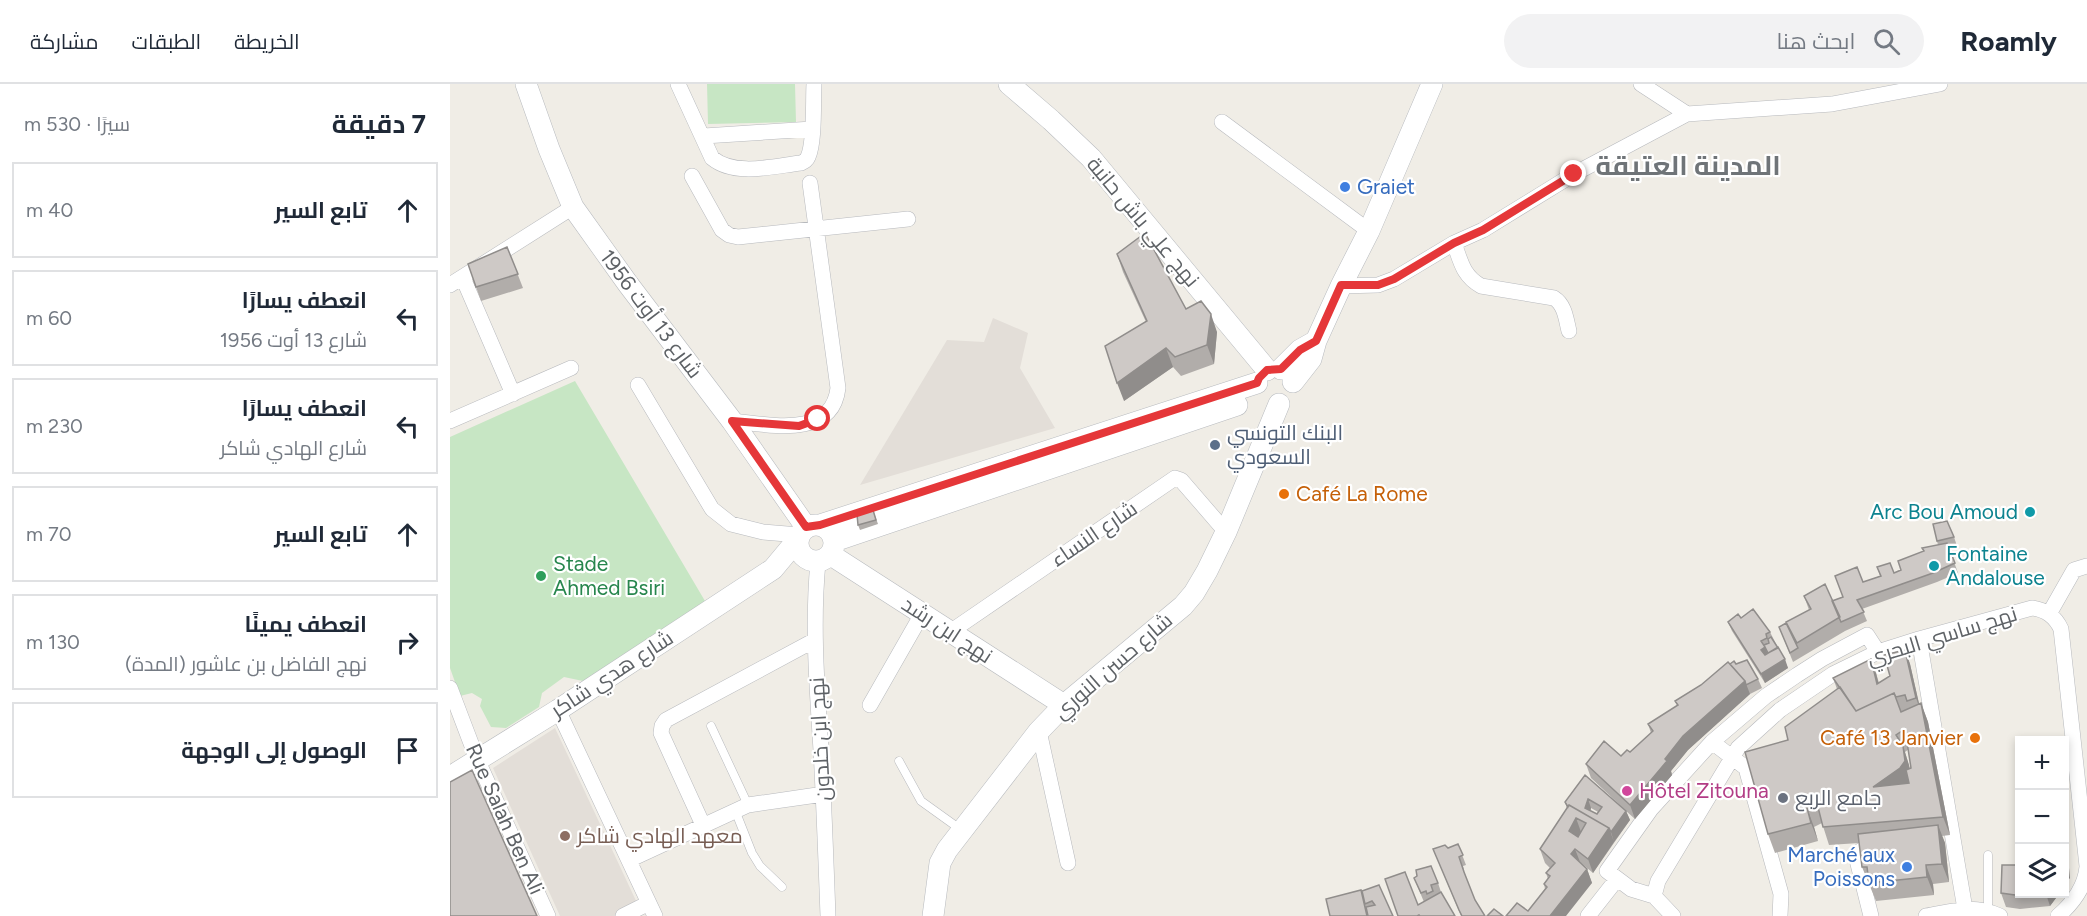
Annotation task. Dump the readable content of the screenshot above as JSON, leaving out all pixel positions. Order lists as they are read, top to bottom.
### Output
{
  "streets": {
    "street": [
      "نهج علي باش حانبة",
      "شارع 13 أوت 1956",
      "شارع النساء",
      "نهج ابن رشد",
      "نهج ساسي البحري",
      "شارع حسن النوري",
      "شارع هدي شاكر",
      "نهج ابن خلدون",
      "Rue Salah Ben Ali"
    ]
  },
  "crossings": [
    ["نهج علي باش حانبة", "شارع حسن النوري"],
    ["شارع 13 أوت 1956", "نهج ابن رشد"],
    ["شارع 13 أوت 1956", "شارع هدي شاكر"],
    ["شارع 13 أوت 1956", "نهج ابن خلدون"],
    ["شارع النساء", "نهج ابن رشد"],
    ["شارع النساء", "شارع حسن النوري"],
    ["نهج ابن رشد", "شارع حسن النوري"],
    ["نهج ابن رشد", "شارع هدي شاكر"],
    ["نهج ابن رشد", "نهج ابن خلدون"],
    ["شارع هدي شاكر", "نهج ابن خلدون"],
    ["شارع هدي شاكر", "Rue Salah Ben Ali"]
  ],
  "districts": ["المدينة العتيقة"],
  "places": [
    "Graiet",
    "البنك التونسي السعودي",
    "Café La Rome",
    "Arc Bou Amoud",
    "Fontaine Andalouse",
    "Stade Ahmed Bsiri",
    "Café 13 Janvier",
    "Hôtel Zitouna",
    "جامع الربع",
    "معهد الهادي شاكر",
    "Marché aux Poissons"
  ],
  "page": {
    "header": "Roamly",
    "search": "ابحث هنا",
    "nav": ["الخريطة", "الطبقات", "مشاركة"],
    "heading": ["7 دقيقة", "سيرًا · 530 m"],
    "list": [
      ["تابع السير", "40 m"],
      ["انعطف يسارًا", "شارع 13 أوت 1956", "60 m"],
      ["انعطف يسارًا", "شارع الهادي شاكر", "230 m"],
      ["تابع السير", "70 m"],
      ["انعطف يمينًا", "نهج الفاضل بن عاشور (المدة)", "130 m"],
      "الوصول إلى الوجهة"
    ],
    "map_buttons": ["+", "−"]
  }
}
